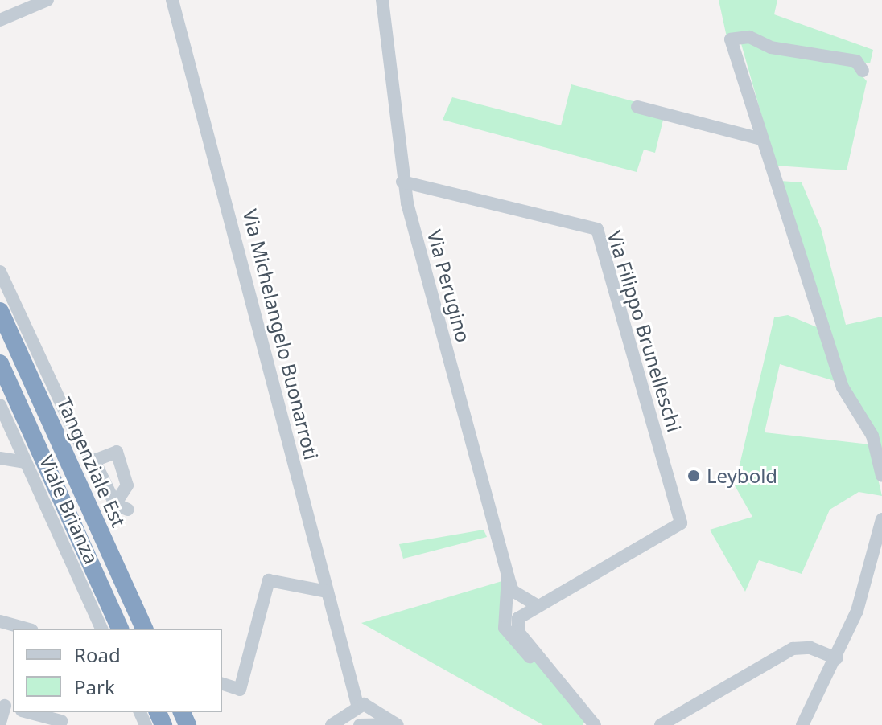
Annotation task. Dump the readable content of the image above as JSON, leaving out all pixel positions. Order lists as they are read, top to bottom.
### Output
{
  "streets": {
    "highway": ["Tangenziale Est"],
    "street": [
      "Via Perugino",
      "Via Filippo Brunelleschi",
      "Via Michelangelo Buonarroti",
      "Viale Brianza"
    ]
  },
  "crossings": [
    ["Via Perugino", "Via Filippo Brunelleschi"]
  ],
  "places": ["Leybold"],
  "legend": ["Road", "Park"]
}
